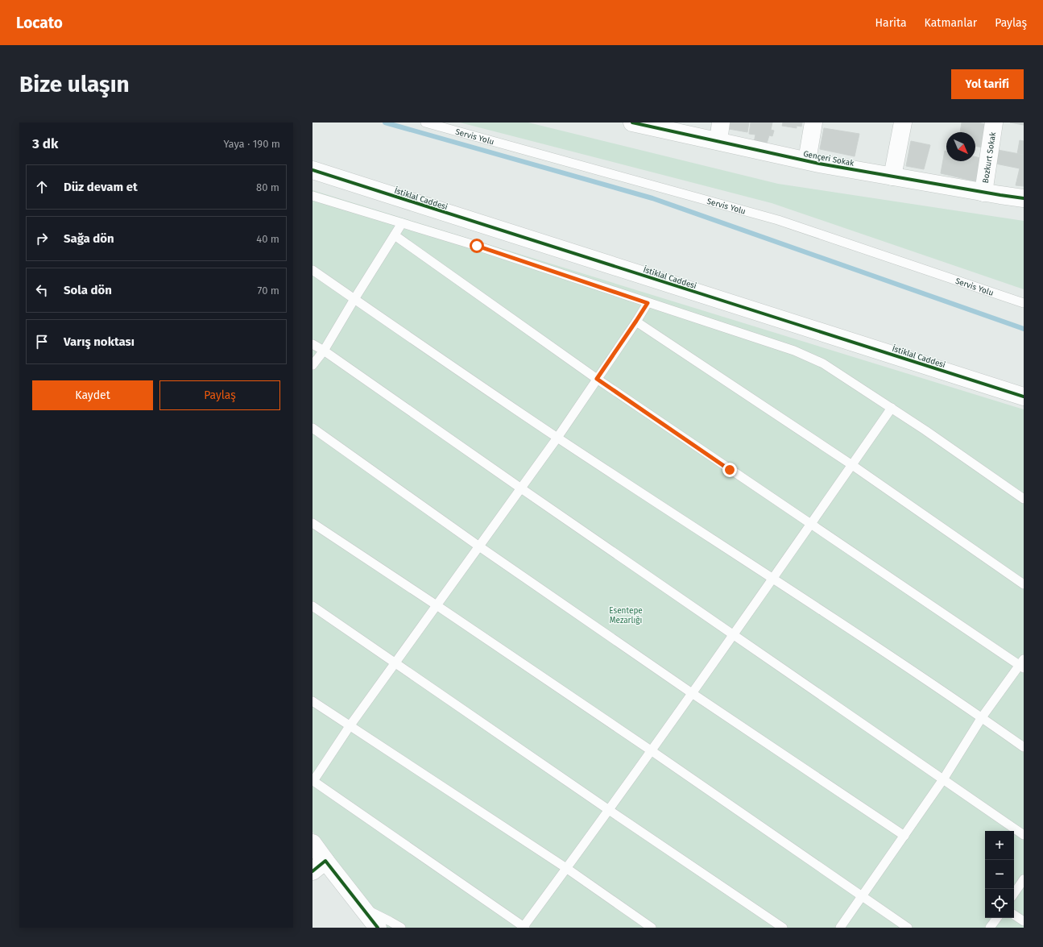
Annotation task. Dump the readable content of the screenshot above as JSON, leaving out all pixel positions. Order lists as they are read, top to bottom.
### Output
{
  "streets": {
    "street": ["Bozkurt Sokak", "Gençeri Sokak", "İstiklal Caddesi"],
    "lane": ["Servis Yolu"]
  },
  "crossings": [
    ["Bozkurt Sokak", "Gençeri Sokak"]
  ],
  "parks": ["Esentepe Mezarlığı"],
  "north": "bottom right",
  "page": {
    "header": "Locato",
    "nav": ["Harita", "Katmanlar", "Paylaş"],
    "buttons": [
      "Yol tarifi",
      ["Kaydet", "Paylaş"]
    ],
    "title": "Bize ulaşın",
    "heading": ["3 dk", "Yaya · 190 m"],
    "list": [
      ["Düz devam et", "80 m"],
      ["Sağa dön", "40 m"],
      ["Sola dön", "70 m"],
      "Varış noktası"
    ],
    "map_buttons": ["+", "−"]
  }
}
